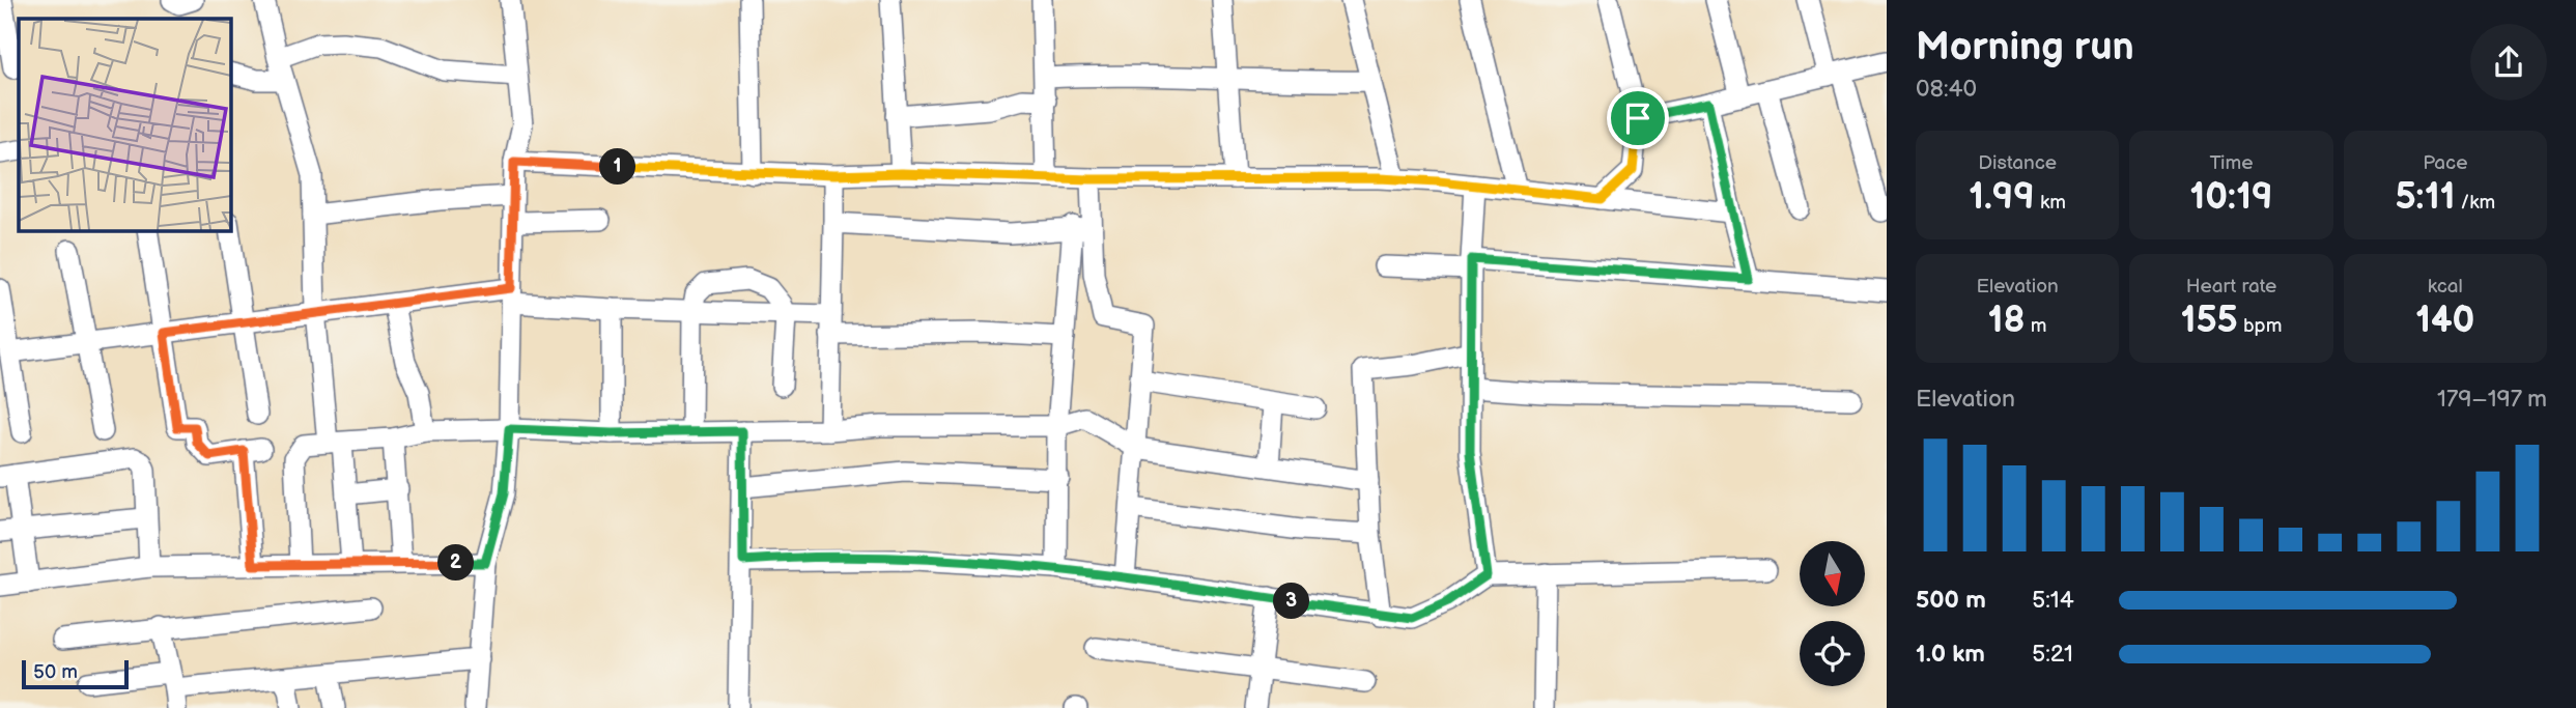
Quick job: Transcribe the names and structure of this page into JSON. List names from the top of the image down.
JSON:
{
  "scale_bar": "50 m",
  "north": "bottom",
  "page": {
    "heading": ["Morning run", "08:40"],
    "stats": [
      ["Distance", "1.99 km"],
      ["Time", "10:19"],
      ["Pace", "5:11 /km"],
      ["Elevation", "18 m"],
      ["Heart rate", "155 bpm"],
      ["kcal", "140"]
    ],
    "pins": ["1", "2", "3"],
    "chart": ["Elevation", "179–197 m"],
    "list": [
      {
        "name": "500 m",
        "note": "5:14"
      },
      {
        "name": "1.0 km",
        "note": "5:21"
      }
    ],
    "scale": "50 m"
  }
}
